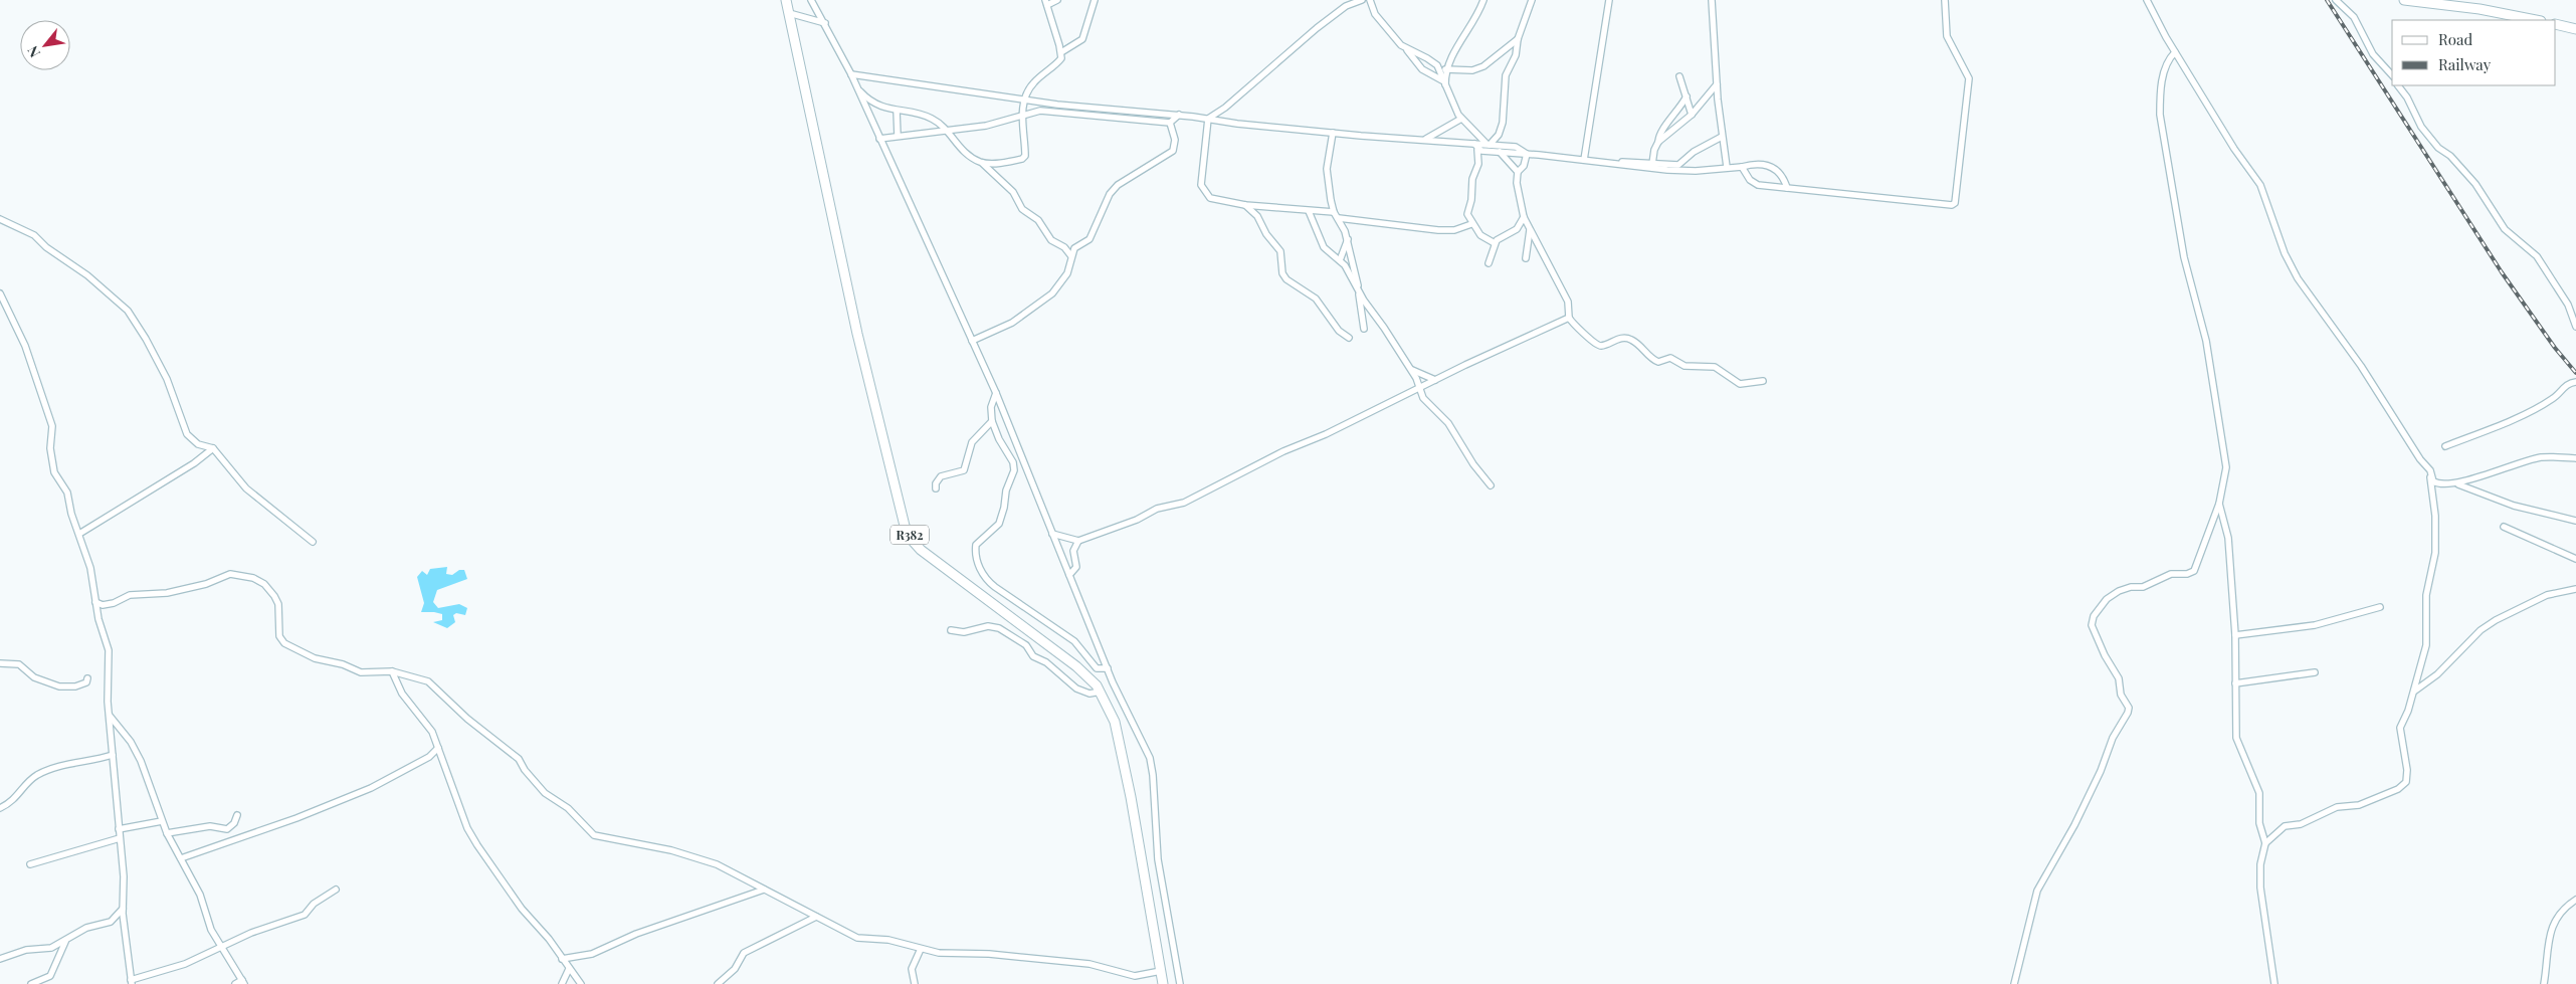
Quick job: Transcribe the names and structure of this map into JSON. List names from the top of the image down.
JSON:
{
  "streets": {
    "main road": ["R382"]
  },
  "legend": ["Road", "Railway"],
  "north": "bottom left"
}
